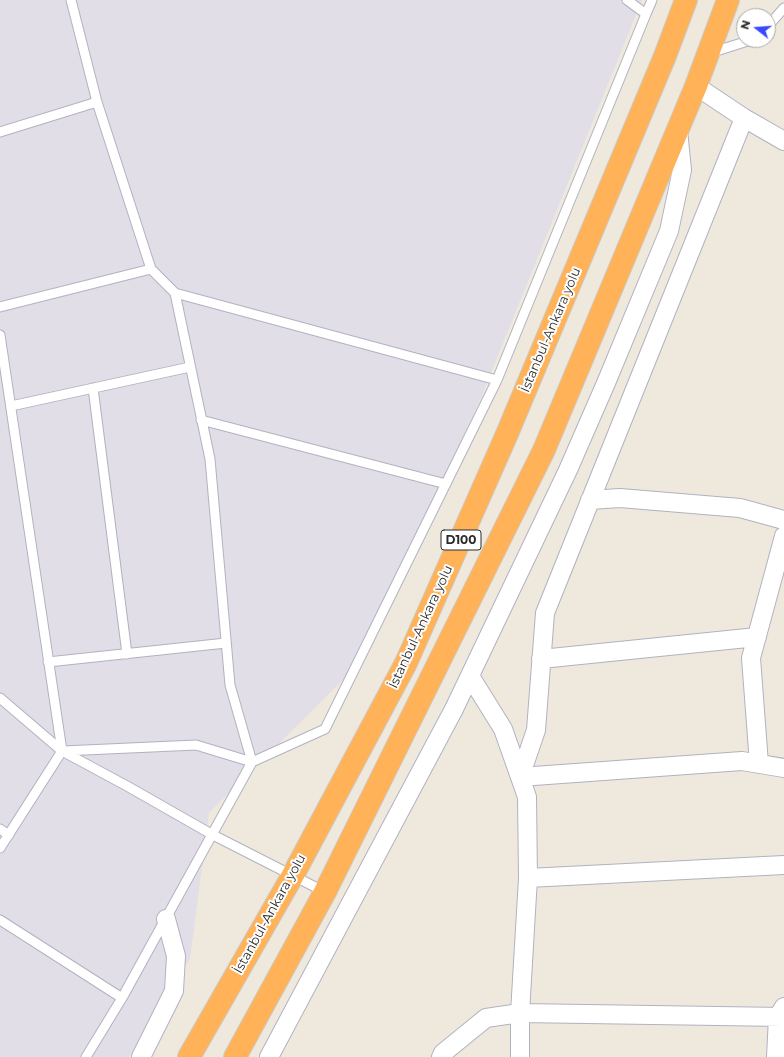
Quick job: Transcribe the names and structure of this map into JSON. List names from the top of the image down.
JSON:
{
  "streets": {
    "highway": ["İstanbul-Ankara yolu", "D100"]
  },
  "north": "left"
}
